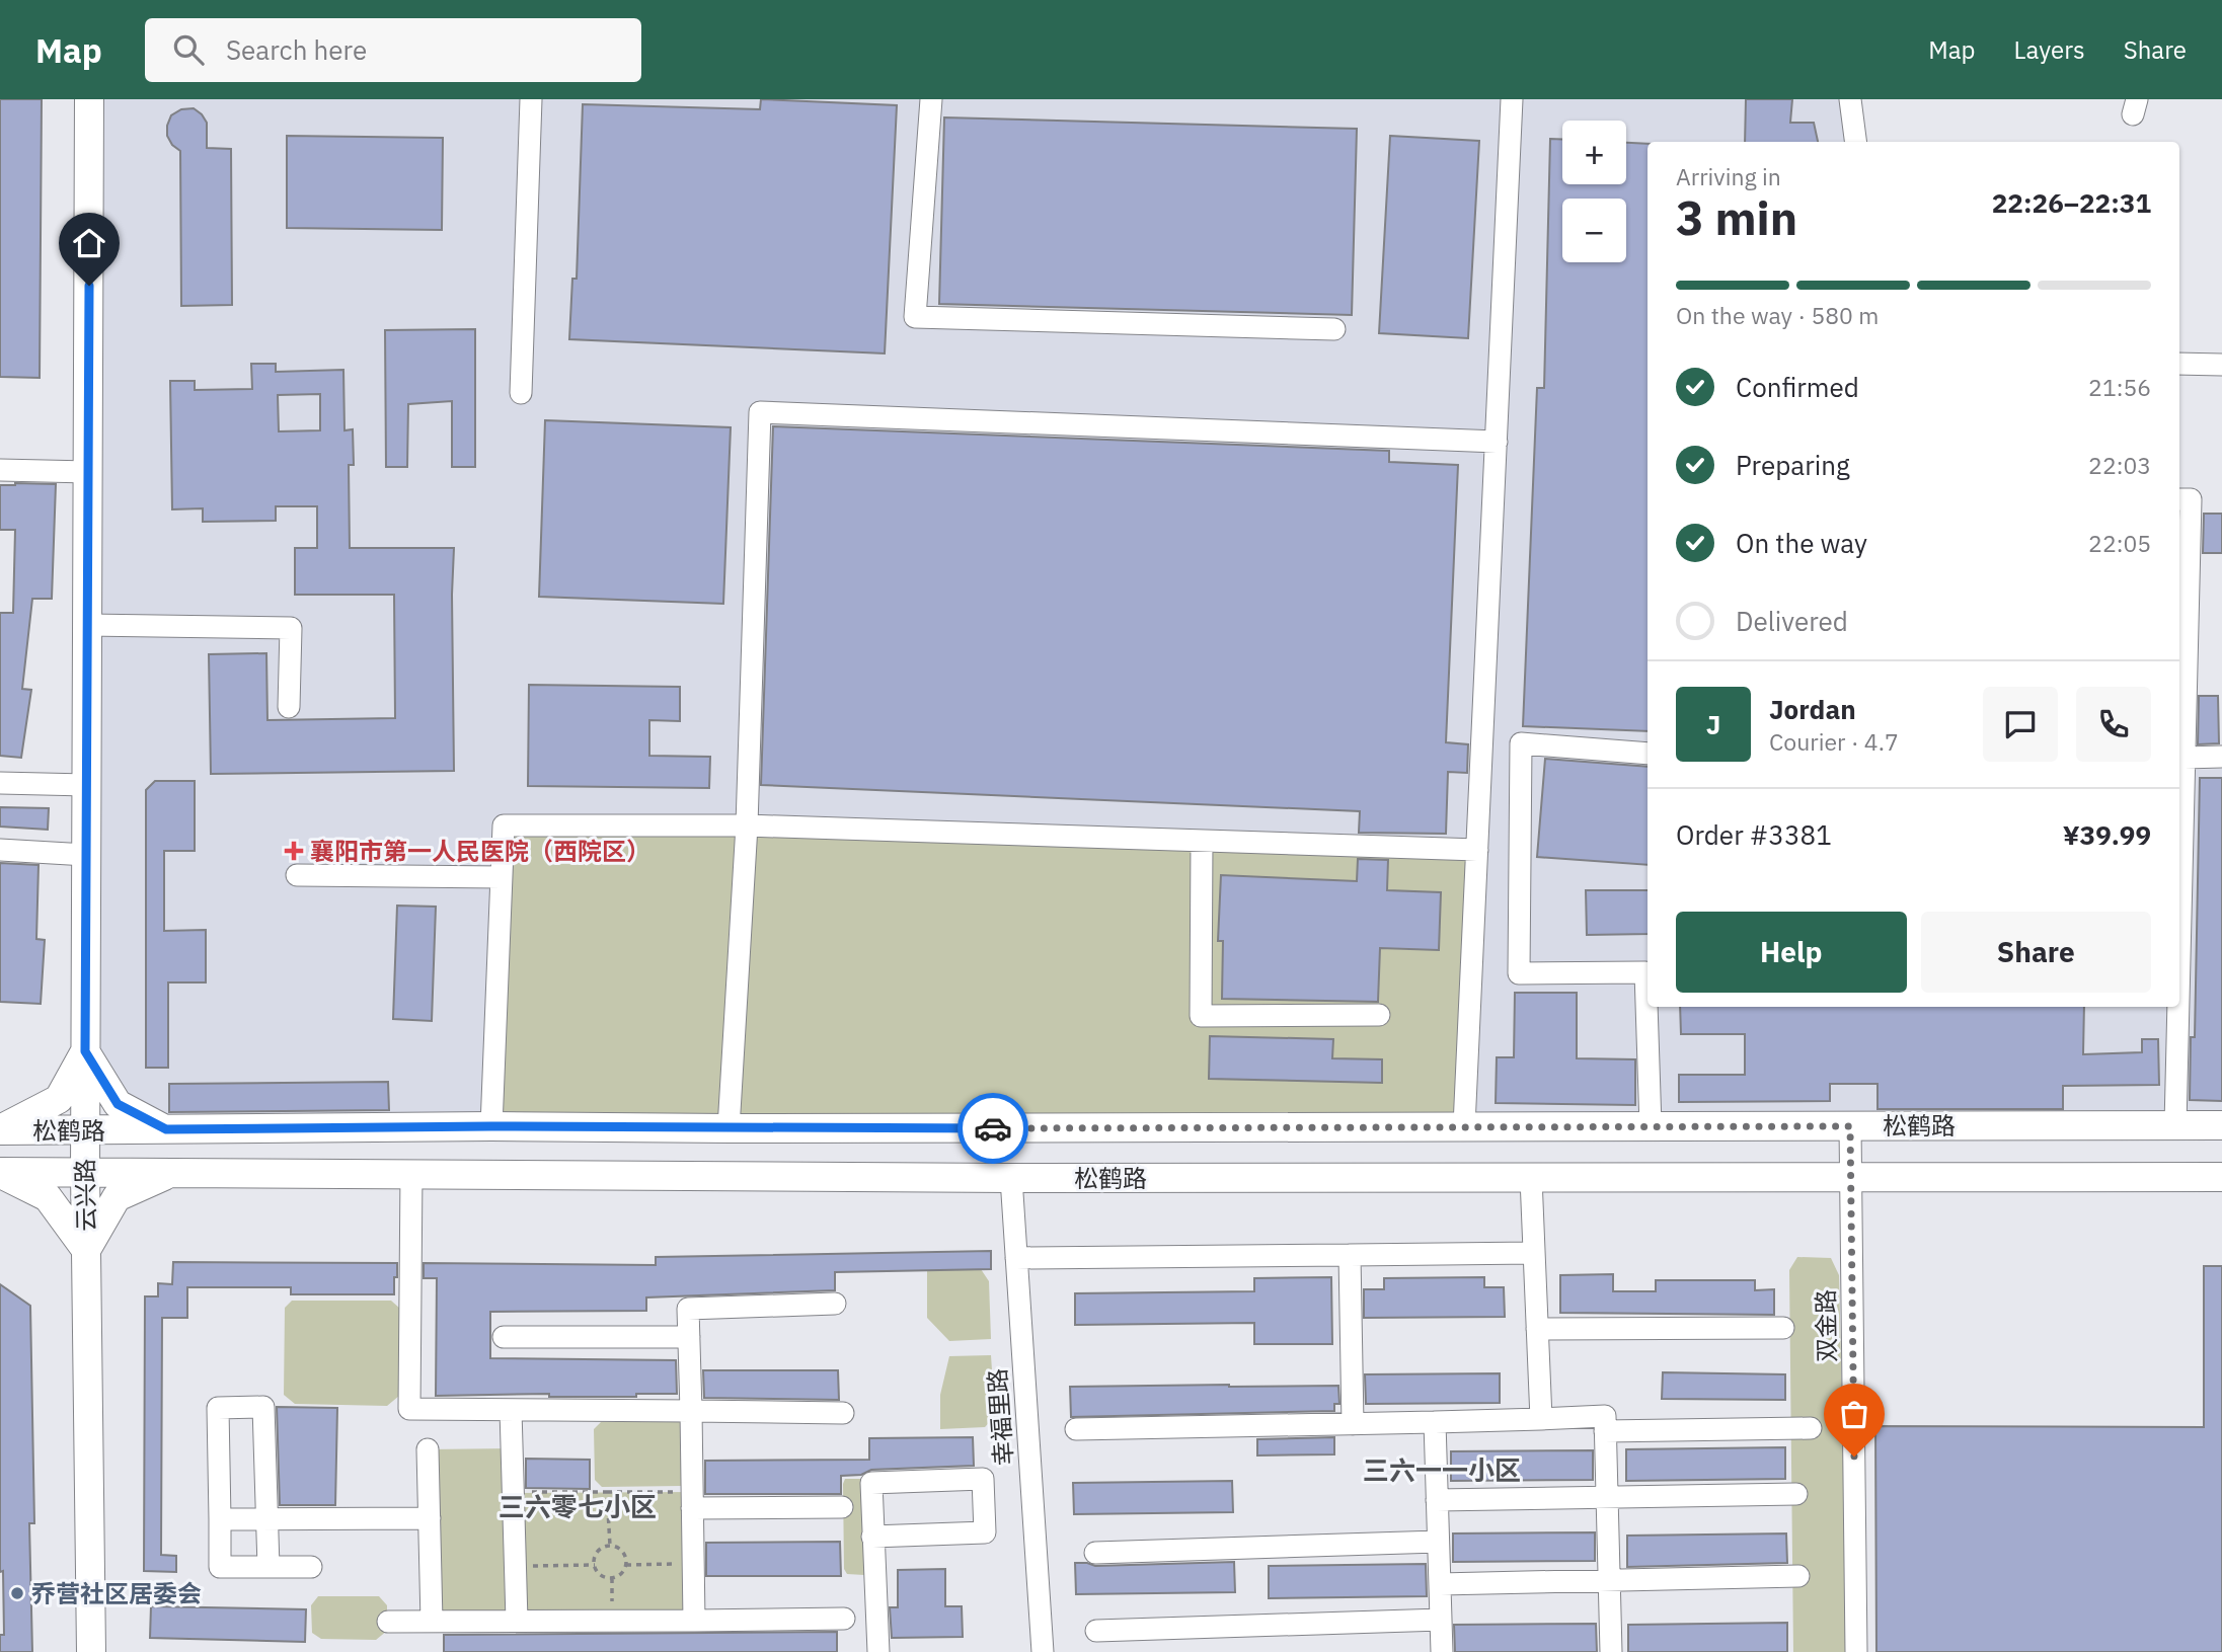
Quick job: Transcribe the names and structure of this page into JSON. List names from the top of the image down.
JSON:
{
  "streets": {
    "main road": ["松鹤路", "云兴路"],
    "street": ["双金路", "幸福里路"]
  },
  "crossings": [
    ["松鹤路", "云兴路"],
    ["松鹤路", "双金路"],
    ["松鹤路", "幸福里路"]
  ],
  "districts": ["三六一一小区", "三六零七小区"],
  "places": {
    "health": ["襄阳市第一人民医院（西院区）"],
    "other": ["乔营社区居委会"]
  },
  "page": {
    "header": "Map",
    "search": "Search here",
    "nav": ["Map", "Layers", "Share"],
    "map_buttons": ["+", "−"],
    "heading": ["3 min", "Arriving in", "22:26–22:31"],
    "panel": [
      "Jordan",
      "Courier · 4.7",
      "Order #3381",
      "¥39.99"
    ],
    "bar": "On the way · 580 m",
    "list": [
      ["Confirmed", "21:56"],
      ["Preparing", "22:03"],
      ["On the way", "22:05"],
      "Delivered"
    ],
    "round": "J",
    "buttons": ["Help", "Share"]
  }
}
